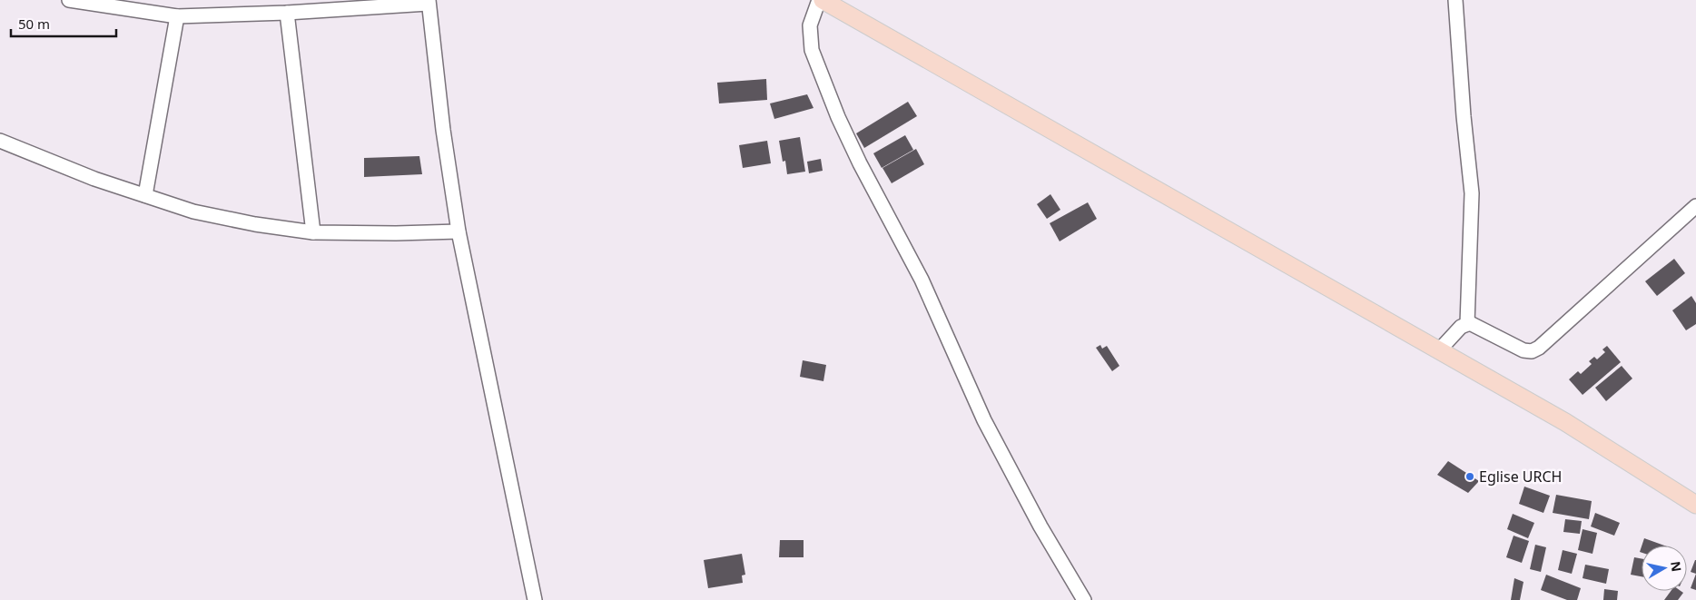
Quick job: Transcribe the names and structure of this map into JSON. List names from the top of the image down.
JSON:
{
  "places": ["Eglise URCH"],
  "scale_bar": "50 m",
  "north": "right"
}
